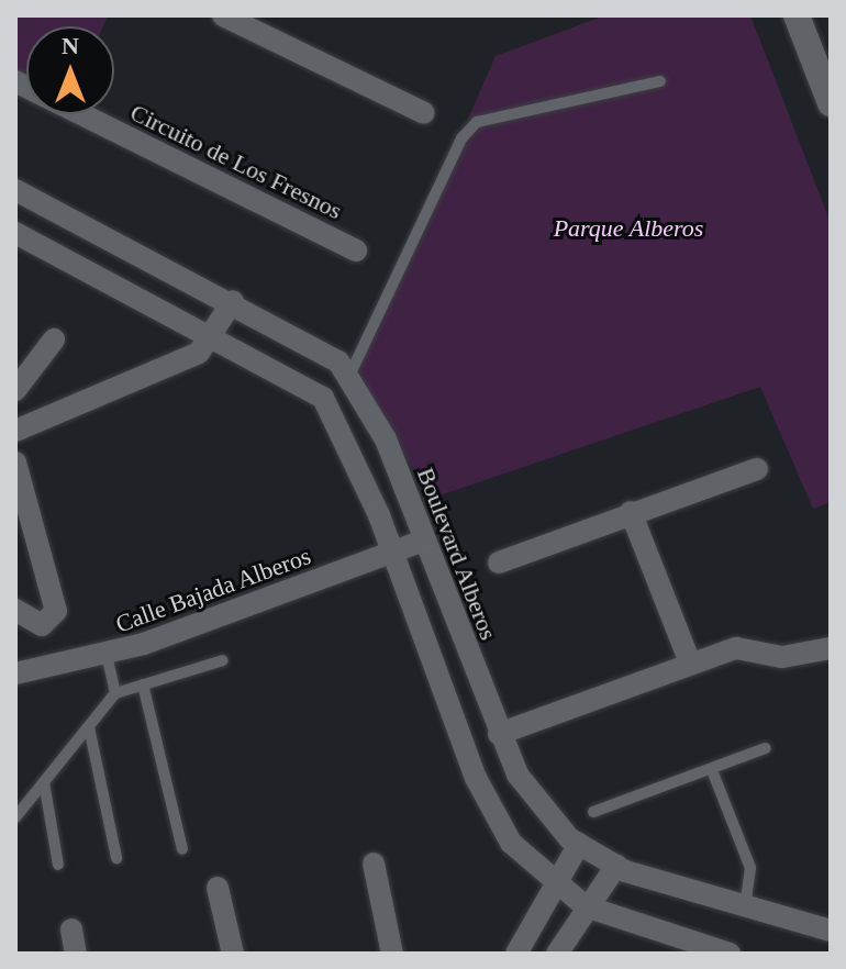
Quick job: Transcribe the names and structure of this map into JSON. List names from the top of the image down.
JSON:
{
  "streets": {
    "street": ["Circuito de Los Fresnos", "Boulevard Alberos", "Calle Bajada Alberos"]
  },
  "crossings": [
    ["Boulevard Alberos", "Calle Bajada Alberos"]
  ],
  "parks": ["Parque Alberos"],
  "north": "top"
}
